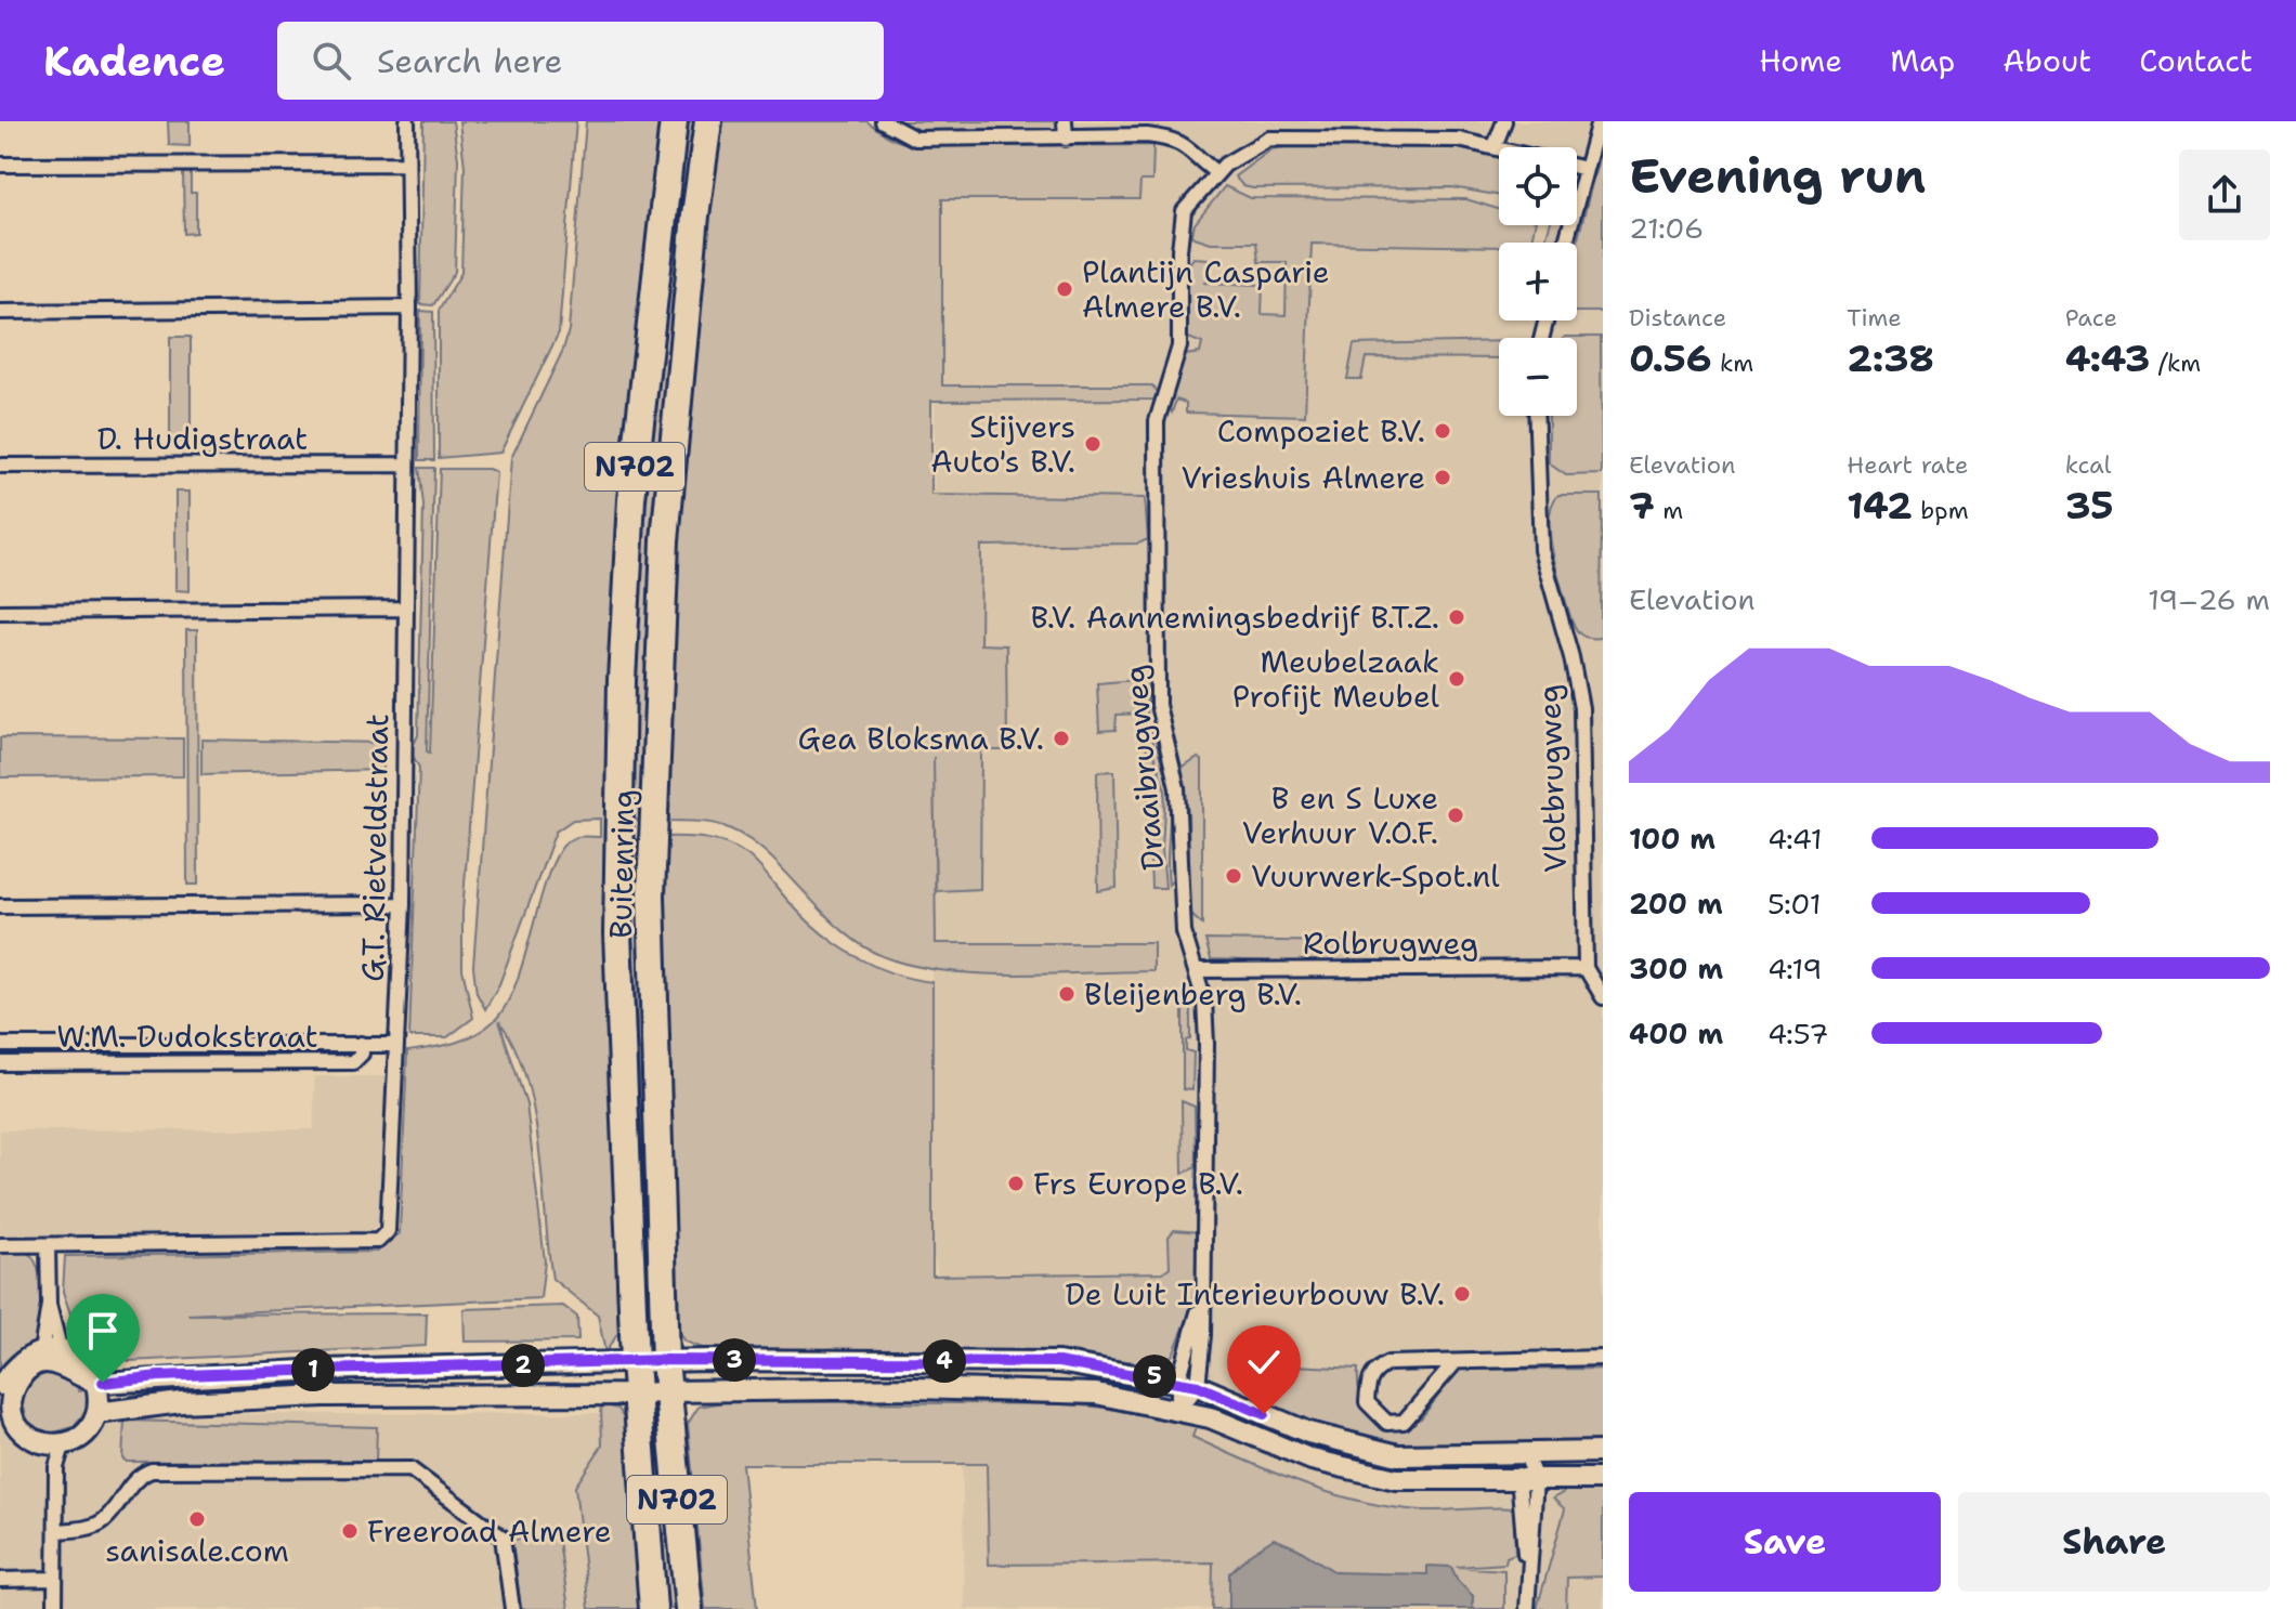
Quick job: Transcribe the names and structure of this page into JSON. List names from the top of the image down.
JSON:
{
  "streets": {
    "highway": ["N702", "Buitenring"],
    "street": [
      "D. Hudigstraat",
      "Draaibrugweg",
      "Vlotbrugweg",
      "G.T. Rietveldstraat",
      "Rolbrugweg",
      "W.M. Dudokstraat"
    ]
  },
  "crossings": [
    ["D. Hudigstraat", "G.T. Rietveldstraat"],
    ["Draaibrugweg", "Rolbrugweg"],
    ["Vlotbrugweg", "Rolbrugweg"],
    ["G.T. Rietveldstraat", "W.M. Dudokstraat"]
  ],
  "places": [
    "Plantijn Casparie Almere B.V.",
    "Compoziet B.V.",
    "Stijvers Auto's B.V.",
    "Vrieshuis Almere",
    "B.V. Aannemingsbedrijf B.T.Z.",
    "Meubelzaak Profijt Meubel",
    "Gea Bloksma B.V.",
    "B en S Luxe Verhuur V.O.F.",
    "Vuurwerk-Spot.nl",
    "Bleijenberg B.V.",
    "Frs Europe B.V.",
    "De Luit Interieurbouw B.V.",
    "sanisale.com",
    "Freeroad Almere"
  ],
  "page": {
    "header": "Kadence",
    "search": "Search here",
    "nav": [
      "Home",
      "Map",
      "About",
      "Contact"
    ],
    "heading": ["Evening run", "21:06"],
    "map_buttons": ["+", "−"],
    "stats": [
      ["Distance", "0.56 km"],
      ["Time", "2:38"],
      ["Pace", "4:43 /km"],
      ["Elevation", "7 m"],
      ["Heart rate", "142 bpm"],
      ["kcal", "35"]
    ],
    "chart": ["Elevation", "19–26 m"],
    "list": [
      {
        "name": "100 m",
        "note": "4:41"
      },
      {
        "name": "200 m",
        "note": "5:01"
      },
      {
        "name": "300 m",
        "note": "4:19"
      },
      {
        "name": "400 m",
        "note": "4:57"
      }
    ],
    "pins": [
      "3",
      "4",
      "2",
      "1",
      "5"
    ],
    "buttons": ["Save", "Share"]
  }
}
